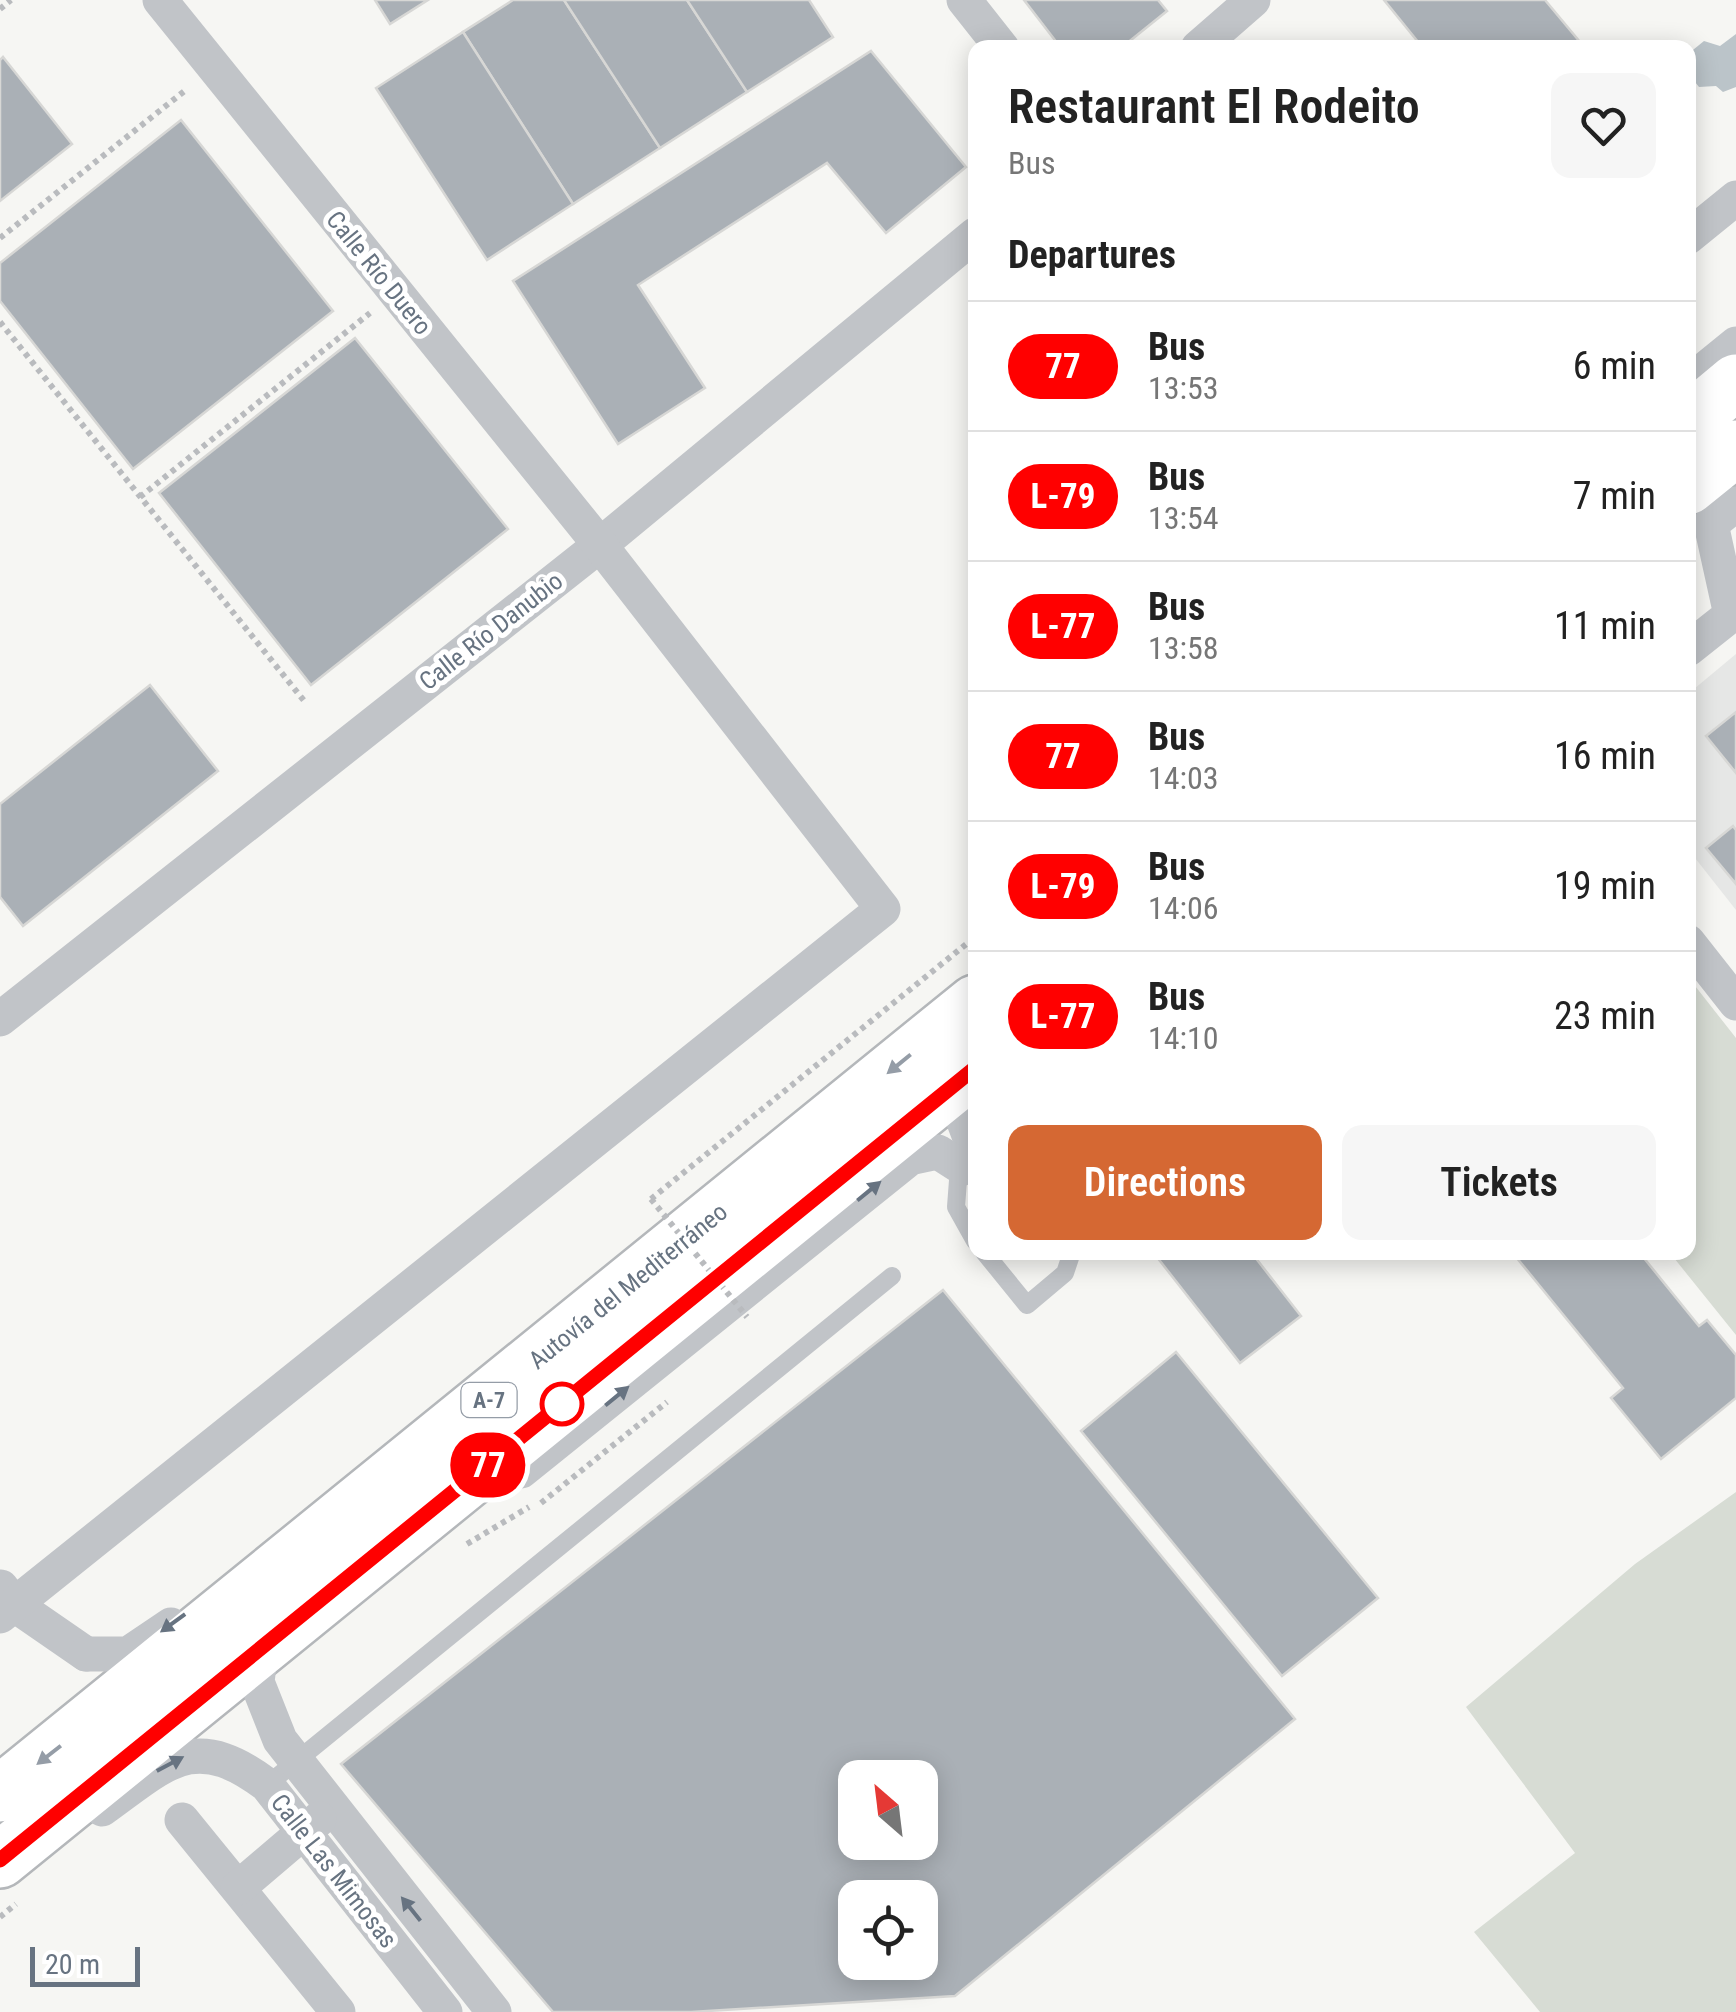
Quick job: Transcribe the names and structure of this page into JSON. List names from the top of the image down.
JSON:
{
  "streets": {
    "highway": ["Autovía del Mediterráneo", "A-7"],
    "street": ["Calle Río Duero", "Calle Río Danubio", "Calle Las Mimosas"]
  },
  "crossings": [
    ["Calle Río Duero", "Calle Río Danubio"],
    ["Autovía del Mediterráneo", "Calle Las Mimosas"]
  ],
  "lines": ["bus line 77"],
  "scale_bar": "20 m",
  "north": "top left",
  "page": {
    "on_map": "77",
    "heading": [
      ["Restaurant El Rodeito", "Bus"],
      "Departures"
    ],
    "list": [
      {
        "mark": "77",
        "name": "Bus",
        "note": "13:53",
        "value": "6 min"
      },
      {
        "mark": "L-79",
        "name": "Bus",
        "note": "13:54",
        "value": "7 min"
      },
      {
        "mark": "L-77",
        "name": "Bus",
        "note": "13:58",
        "value": "11 min"
      },
      {
        "mark": "77",
        "name": "Bus",
        "note": "14:03",
        "value": "16 min"
      },
      {
        "mark": "L-79",
        "name": "Bus",
        "note": "14:06",
        "value": "19 min"
      },
      {
        "mark": "L-77",
        "name": "Bus",
        "note": "14:10",
        "value": "23 min"
      }
    ],
    "buttons": ["Directions", "Tickets"],
    "scale": "20 m"
  }
}
